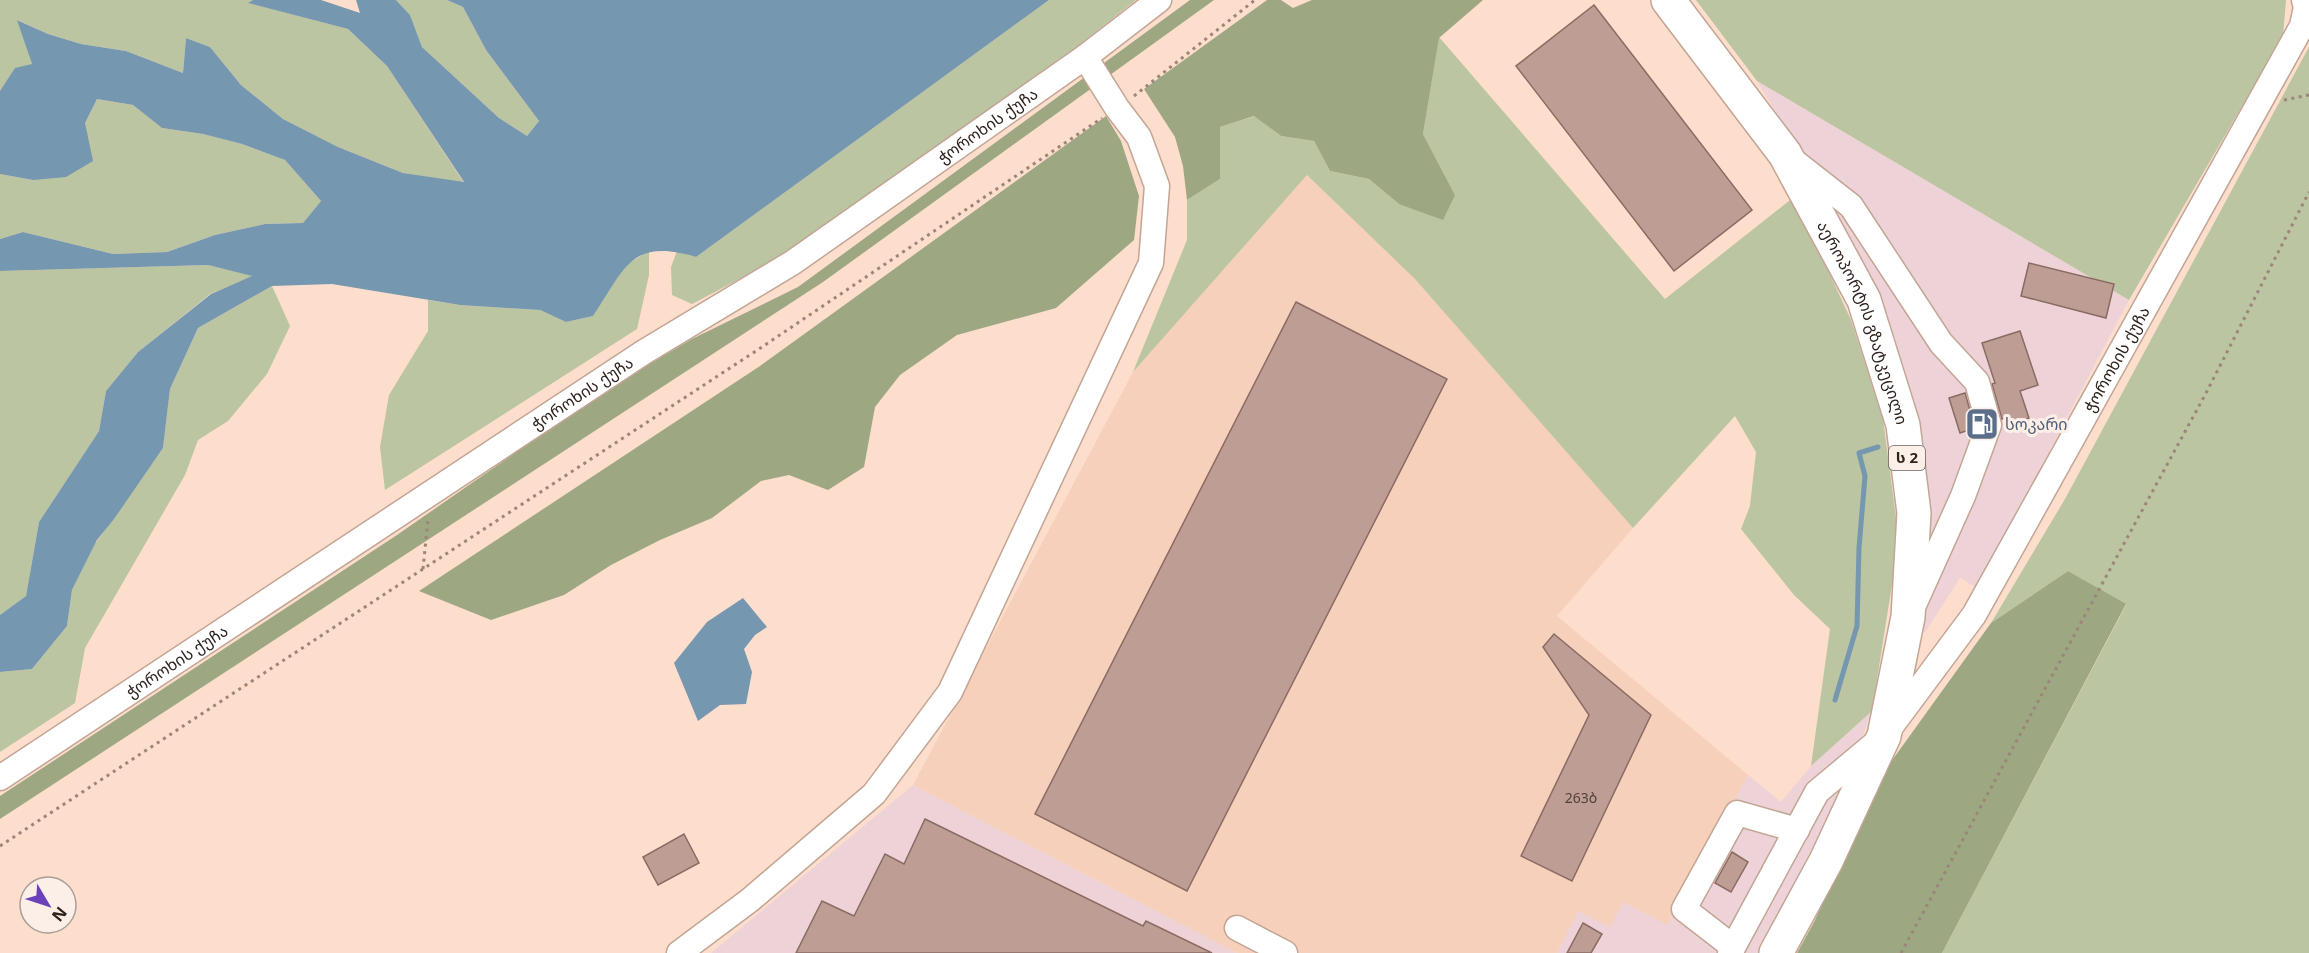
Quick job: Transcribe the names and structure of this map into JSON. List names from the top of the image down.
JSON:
{
  "streets": {
    "highway": ["აეროპორტის გზატკეცილი", "ს 2"],
    "street": ["ჭოროხის ქუჩა"]
  },
  "crossings": [
    ["ჭოროხის ქუჩა", "აეროპორტის გზატკეცილი"]
  ],
  "places": {
    "fuel station": ["სოკარი"]
  },
  "house_numbers": ["263ბ"],
  "north": "bottom right"
}
